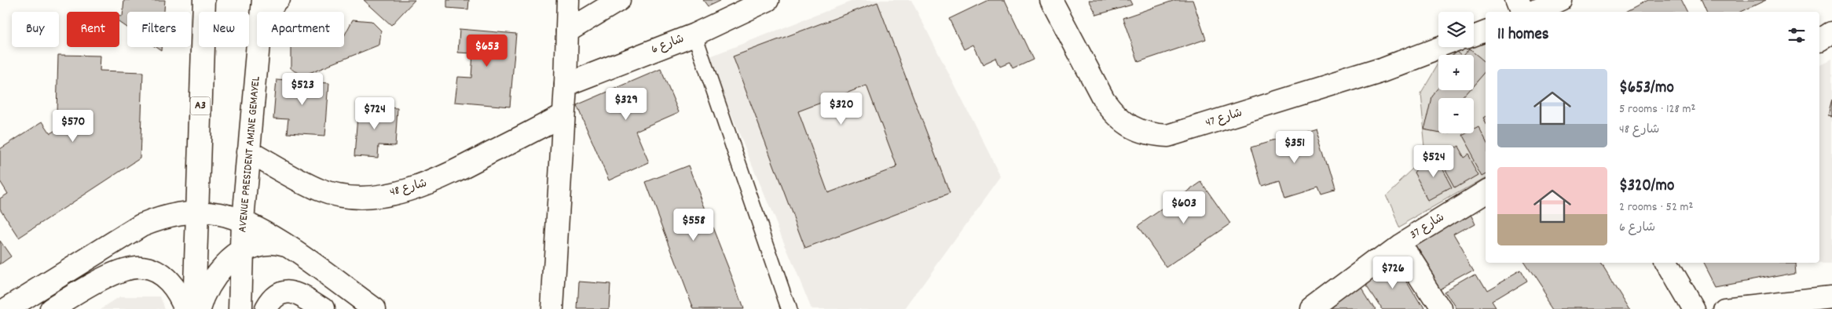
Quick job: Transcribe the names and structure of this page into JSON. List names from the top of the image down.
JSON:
{
  "streets": {
    "main road": [
      "شارع 6",
      "A3",
      "شارع 47",
      "AVENUE PRESIDENT AMINE GEMAYEL",
      "شارع 48",
      "شارع 37"
    ]
  },
  "crossings": [
    ["AVENUE PRESIDENT AMINE GEMAYEL", "شارع 48"]
  ],
  "page": {
    "map_buttons": ["+", "−"],
    "chip": [
      "Buy",
      "Rent",
      "Filters",
      "New",
      "Apartment"
    ],
    "heading": "11 homes",
    "price": [
      "$653",
      "$523",
      "$329",
      "$320",
      "$724",
      "$570",
      "$351",
      "$524",
      "$603",
      "$558",
      "$726"
    ],
    "list": [
      {
        "name": "$653/mo",
        "note": "5 rooms · 128 m² · شارع 48"
      },
      {
        "name": "$320/mo",
        "note": "2 rooms · 52 m² · شارع 6"
      }
    ]
  }
}
